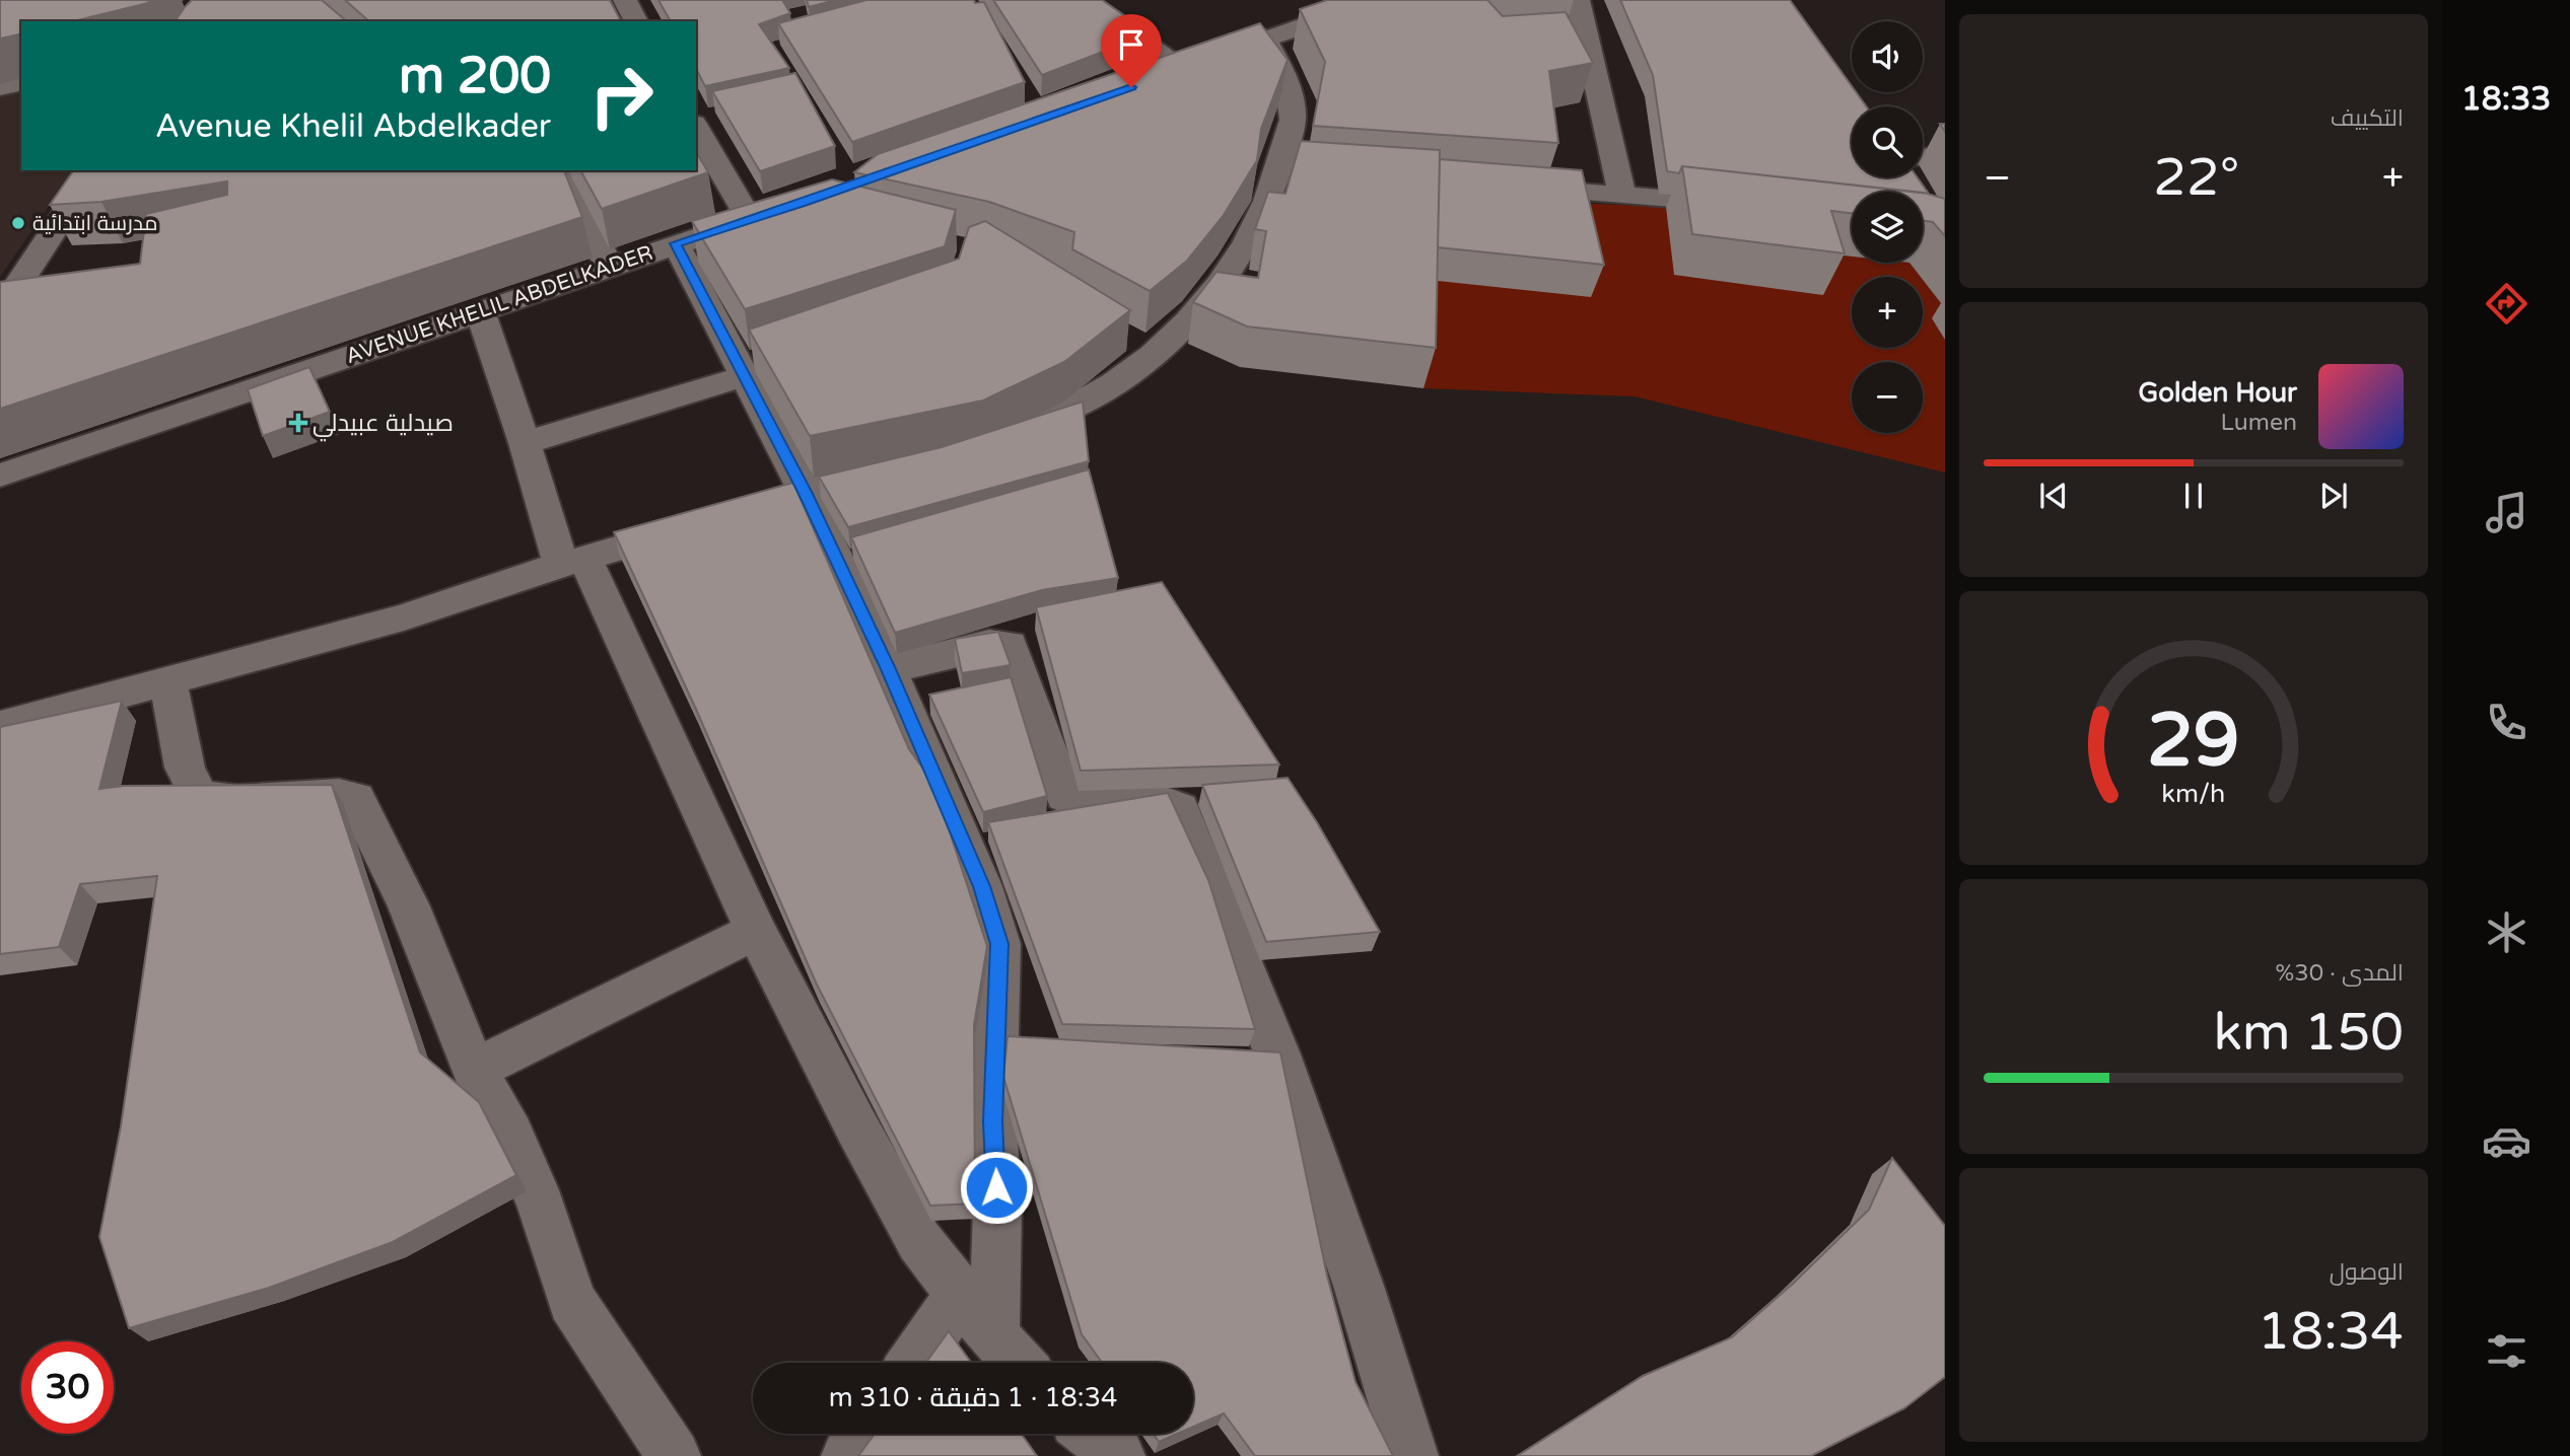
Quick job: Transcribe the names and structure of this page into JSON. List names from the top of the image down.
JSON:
{
  "streets": {
    "street": ["AVENUE KHELIL ABDELKADER"]
  },
  "places": {
    "other": ["مدرسة ابتدائية"],
    "health": ["صيدلية عبيدلي"]
  },
  "page": {
    "tabs": "18:33",
    "tile": [
      "التكييف",
      ["المدى · 30%", "150 km"],
      ["الوصول", "18:34"]
    ],
    "map_buttons": ["+", "−"],
    "turn": ["200 m", "Avenue Khelil Abdelkader"],
    "heat": ["−", "22°", "+"],
    "song": ["Golden Hour", "Lumen"],
    "limit": "30",
    "trip": "18:34 · 1 دقيقة · 310 m",
    "gauge": ["29", "km/h"]
  }
}
